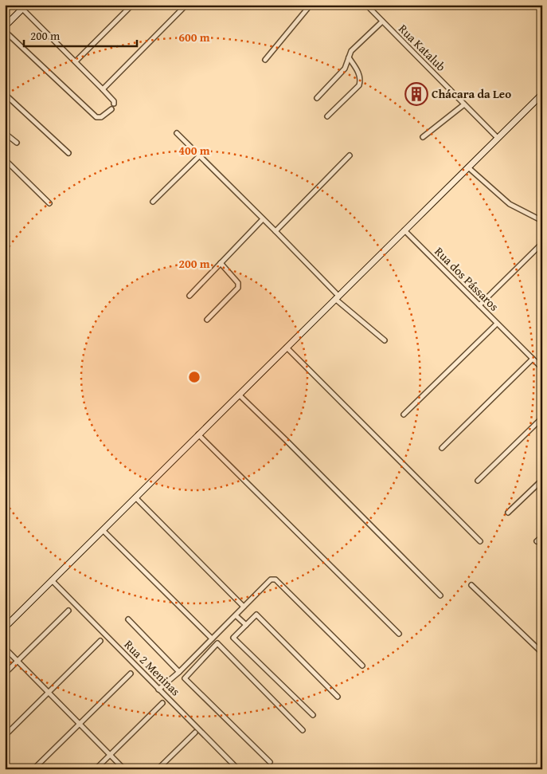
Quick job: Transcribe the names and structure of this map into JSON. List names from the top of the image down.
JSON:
{
  "streets": {
    "street": ["Rua Katalub", "Rua dos Pássaros", "Rua 2 Meninas"]
  },
  "places": {
    "building": ["Chácara da Leo"]
  },
  "scale_bar": "200 m",
  "rings": ["600 m", "400 m", "200 m"]
}
